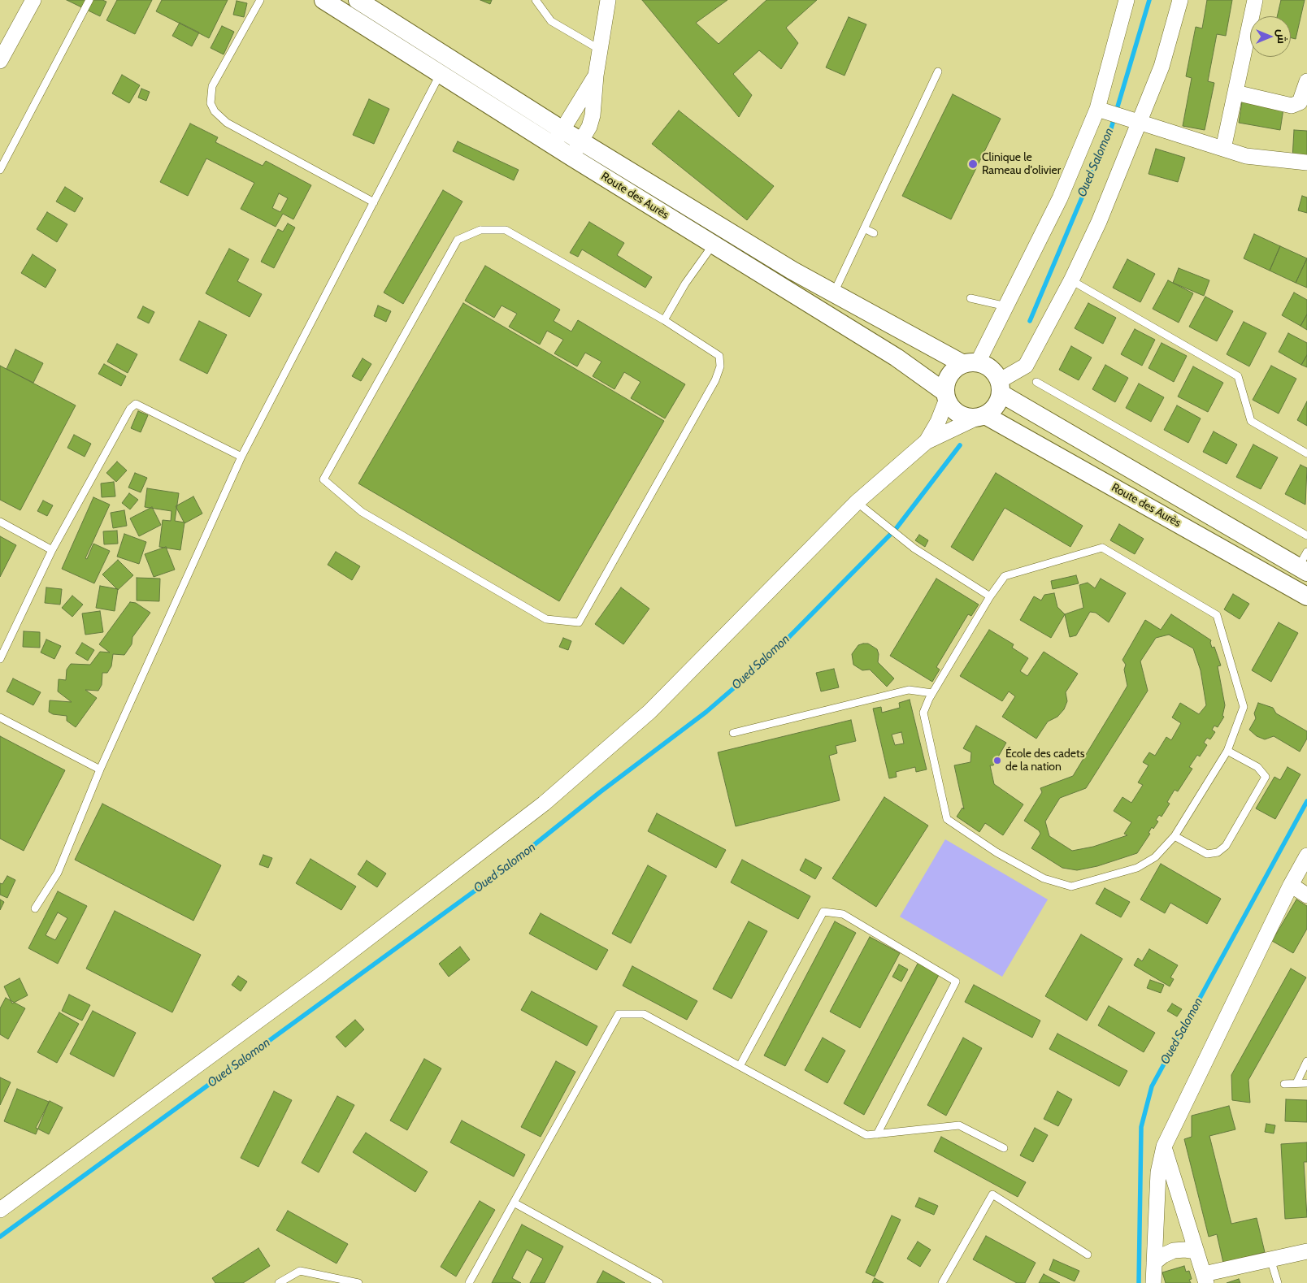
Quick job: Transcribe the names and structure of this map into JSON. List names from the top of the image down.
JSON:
{
  "streets": {
    "street": ["Route des Aurès"]
  },
  "water": ["Oued Salomon"],
  "places": ["Clinique le Rameau d'olivier", "École des cadets de la nation"],
  "north": "right"
}
